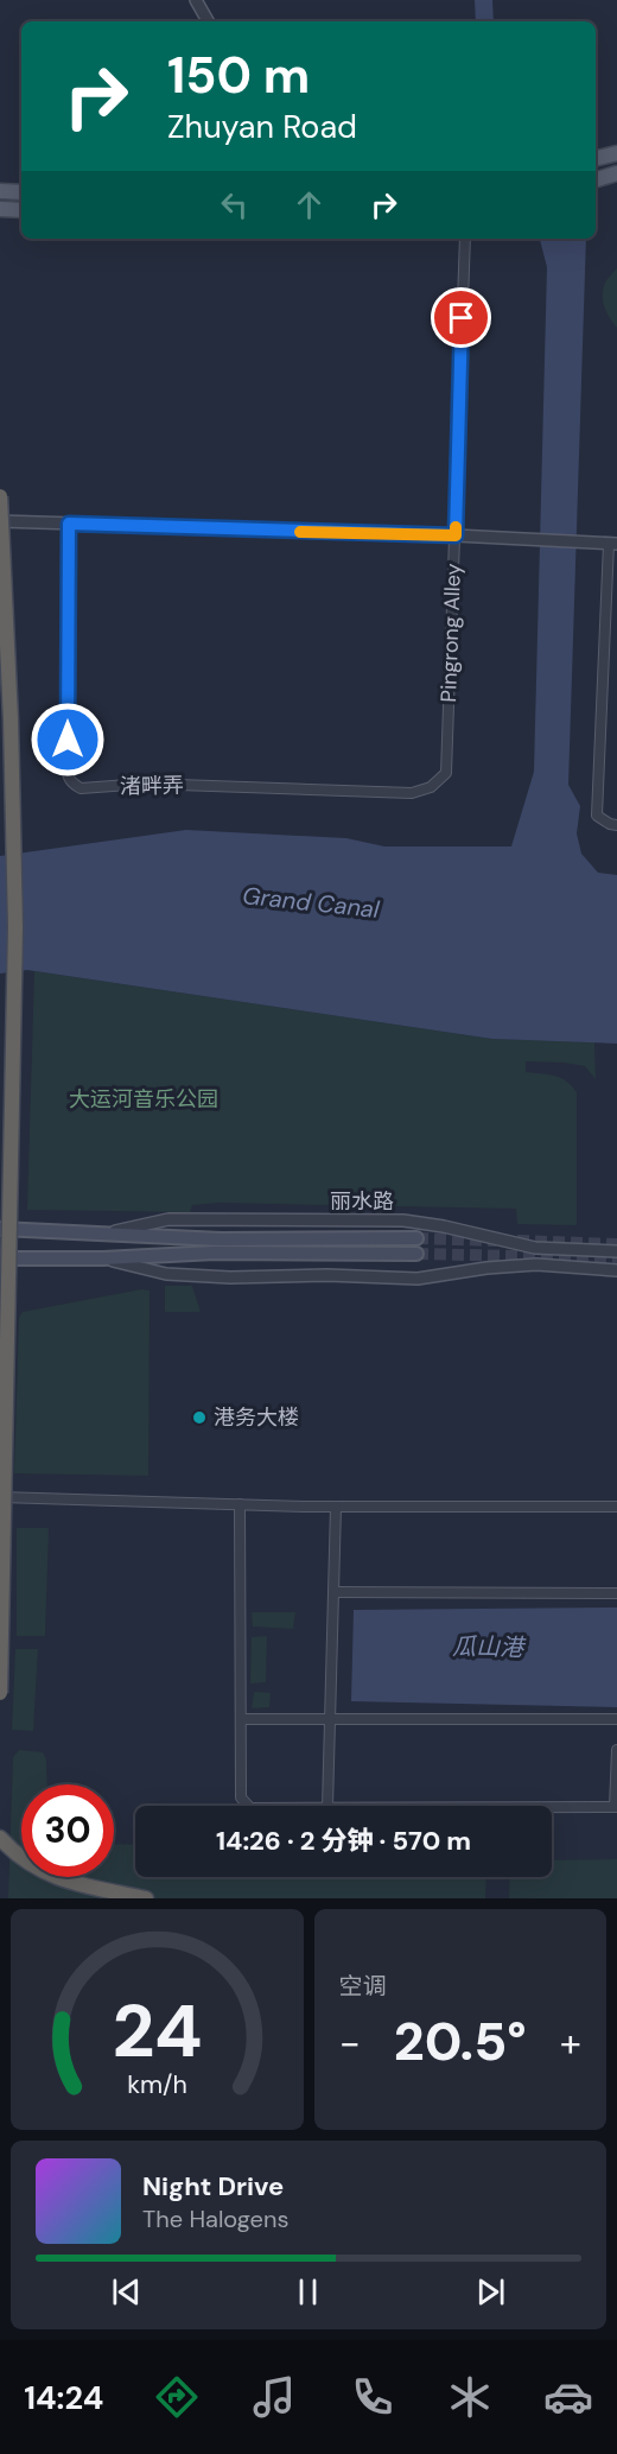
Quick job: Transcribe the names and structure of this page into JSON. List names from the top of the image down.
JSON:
{
  "streets": {
    "main road": ["丽水路"],
    "street": ["Pingrong Alley", "渚畔弄"]
  },
  "crossings": [
    ["Pingrong Alley", "渚畔弄"]
  ],
  "water": ["Grand Canal", "瓜山港"],
  "parks": ["大运河音乐公园"],
  "places": ["港务大楼"],
  "page": {
    "turn": ["150 m", "Zhuyan Road"],
    "limit": "30",
    "trip": "14:26 · 2 分钟 · 570 m",
    "tile": "空调",
    "heat": ["−", "20.5°", "+"],
    "song": ["Night Drive", "The Halogens"],
    "tabs": "14:24",
    "gauge": ["24", "km/h"]
  }
}
